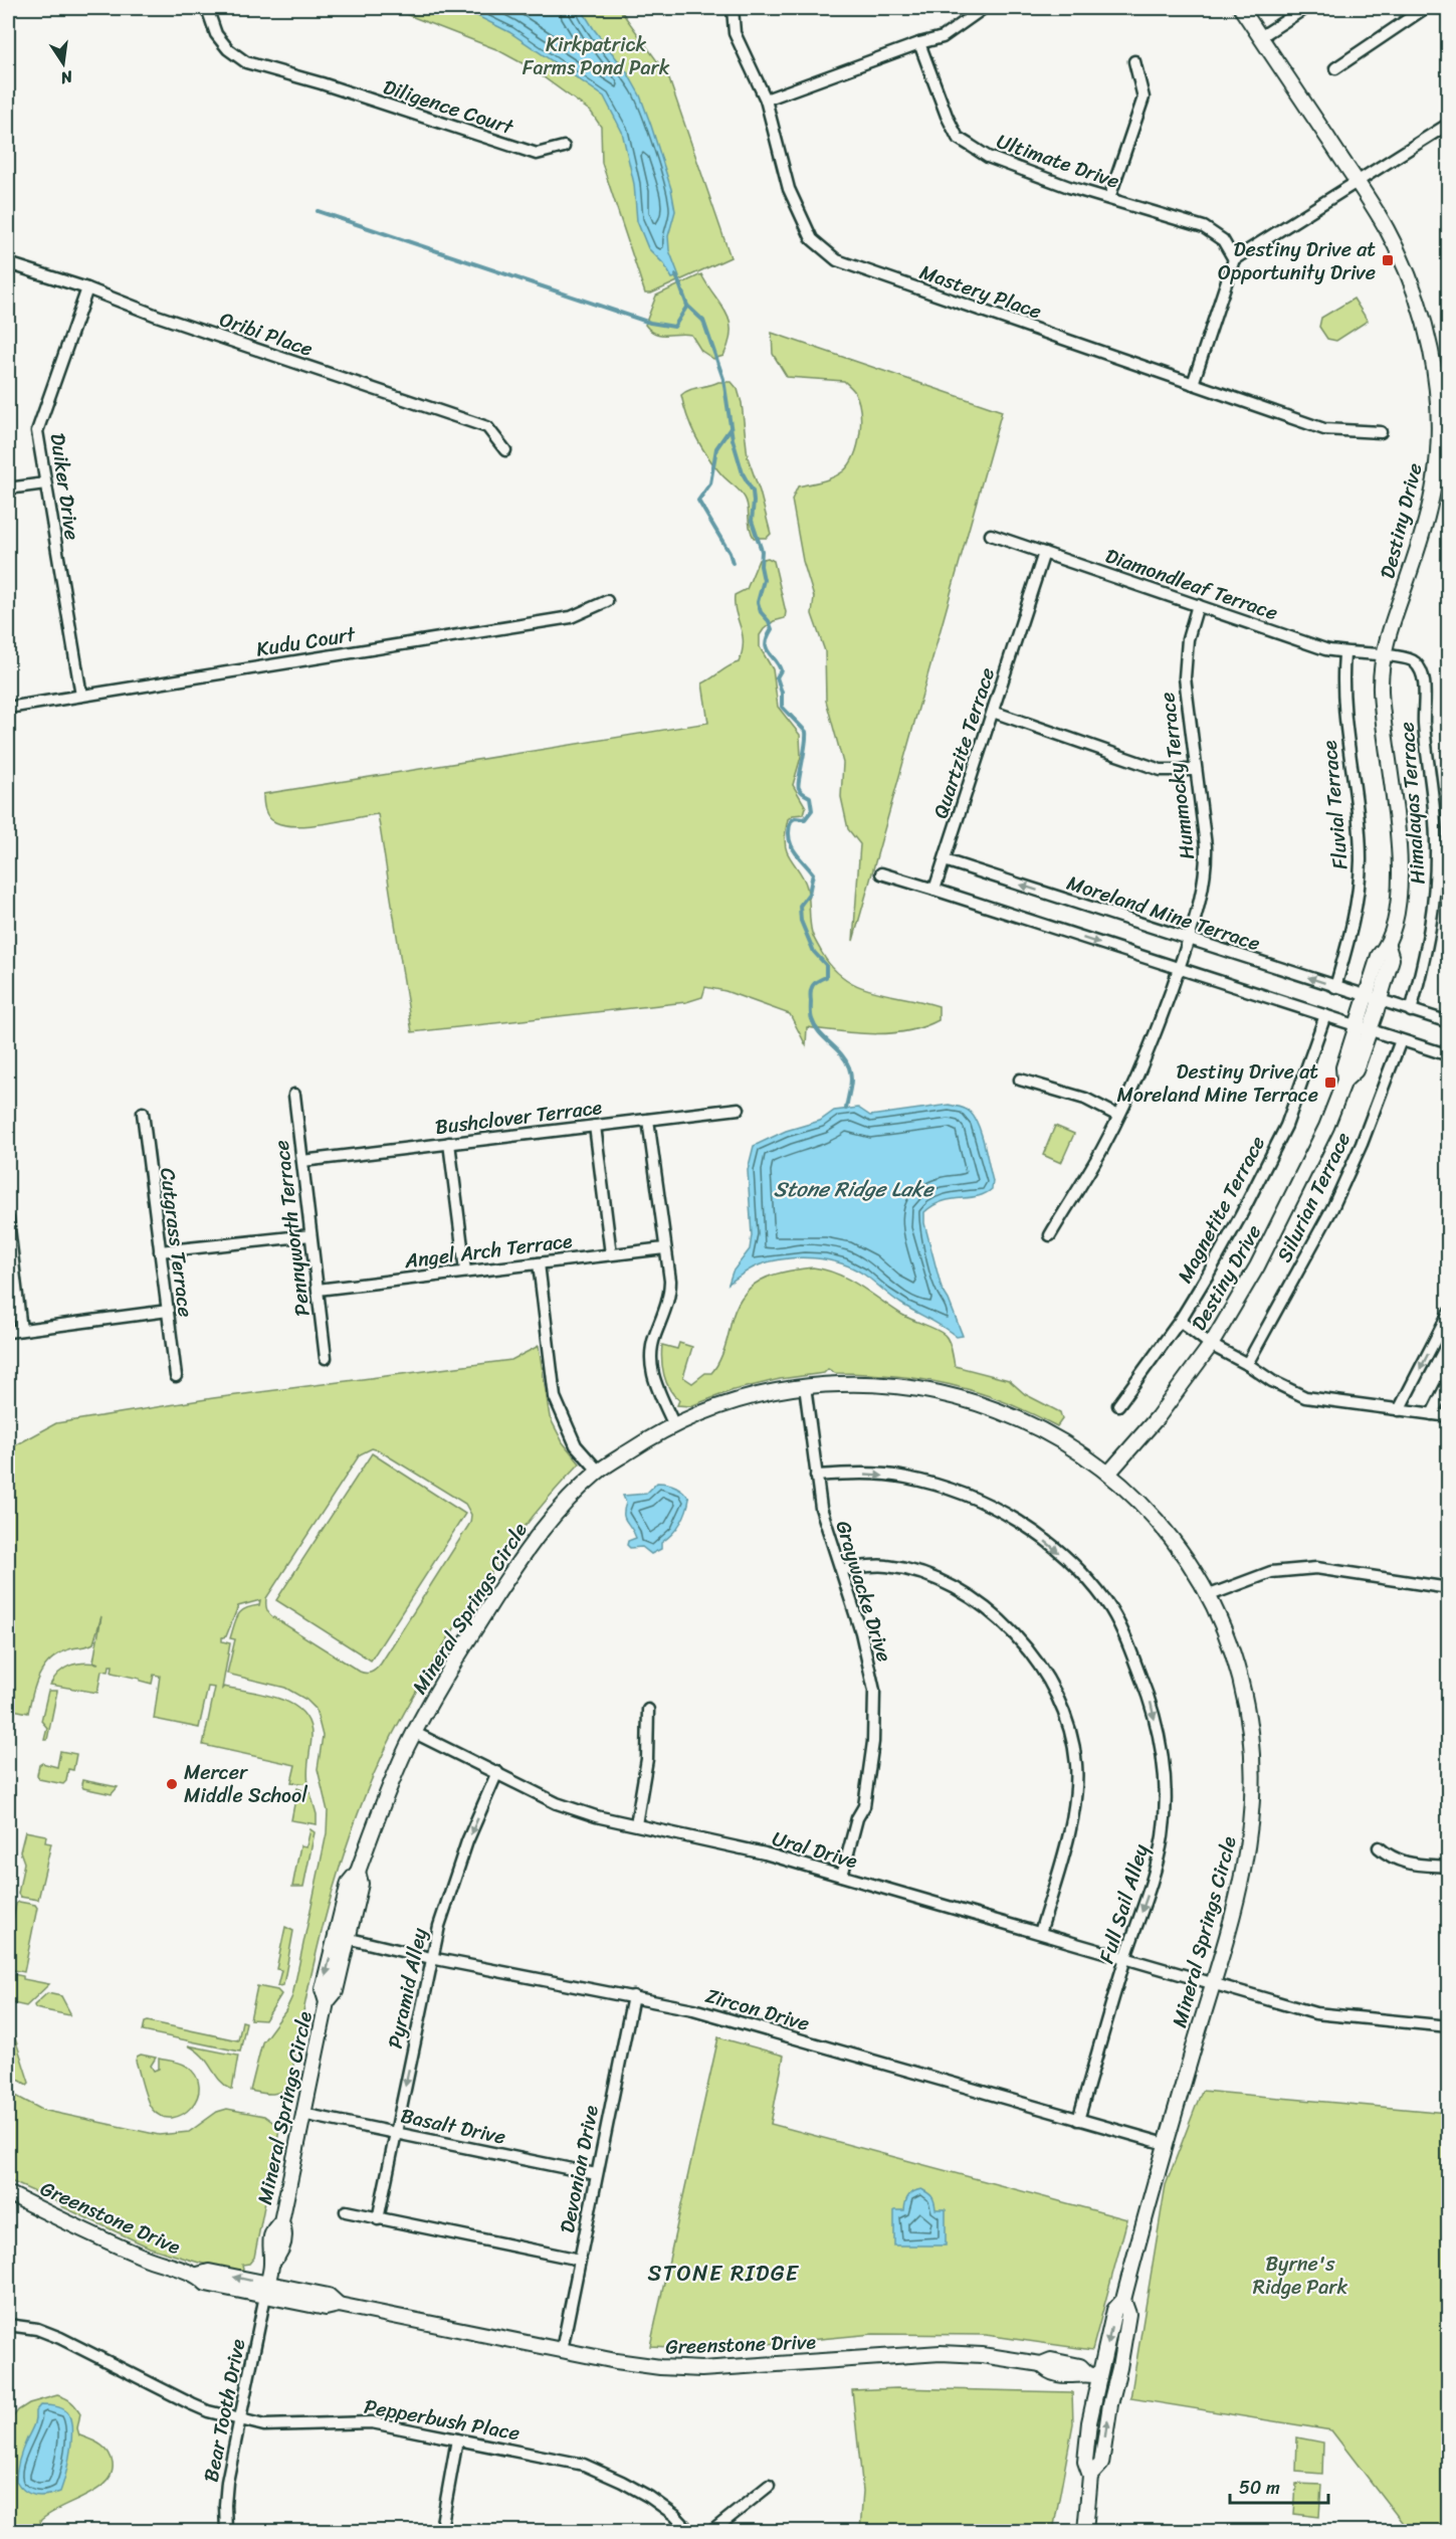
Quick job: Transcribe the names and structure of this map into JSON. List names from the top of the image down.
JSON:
{
  "streets": {
    "street": [
      "Diligence Court",
      "Ultimate Drive",
      "Mastery Place",
      "Oribi Place",
      "Duiker Drive",
      "Destiny Drive",
      "Diamondleaf Terrace",
      "Kudu Court",
      "Quartzite Terrace",
      "Hummocky Terrace",
      "Himalayas Terrace",
      "Fluvial Terrace",
      "Moreland Mine Terrace",
      "Bushclover Terrace",
      "Silurian Terrace",
      "Magnetite Terrace",
      "Pennyworth Terrace",
      "Cutgrass Terrace",
      "Angel Arch Terrace",
      "Graywacke Drive",
      "Mineral Springs Circle",
      "Ural Drive",
      "Full Sail Alley",
      "Pyramid Alley",
      "Zircon Drive",
      "Basalt Drive",
      "Devonian Drive",
      "Greenstone Drive",
      "Bear Tooth Drive",
      "Pepperbush Place"
    ]
  },
  "crossings": [
    ["Oribi Place", "Duiker Drive"],
    ["Duiker Drive", "Kudu Court"],
    ["Destiny Drive", "Diamondleaf Terrace"],
    ["Destiny Drive", "Himalayas Terrace"],
    ["Destiny Drive", "Moreland Mine Terrace"],
    ["Destiny Drive", "Mineral Springs Circle"],
    ["Diamondleaf Terrace", "Quartzite Terrace"],
    ["Diamondleaf Terrace", "Hummocky Terrace"],
    ["Diamondleaf Terrace", "Himalayas Terrace"],
    ["Diamondleaf Terrace", "Fluvial Terrace"],
    ["Quartzite Terrace", "Moreland Mine Terrace"],
    ["Hummocky Terrace", "Moreland Mine Terrace"],
    ["Himalayas Terrace", "Moreland Mine Terrace"],
    ["Fluvial Terrace", "Moreland Mine Terrace"],
    ["Bushclover Terrace", "Pennyworth Terrace"],
    ["Pennyworth Terrace", "Angel Arch Terrace"],
    ["Graywacke Drive", "Mineral Springs Circle"],
    ["Graywacke Drive", "Ural Drive"],
    ["Graywacke Drive", "Full Sail Alley"],
    ["Mineral Springs Circle", "Ural Drive"],
    ["Mineral Springs Circle", "Zircon Drive"],
    ["Mineral Springs Circle", "Basalt Drive"],
    ["Mineral Springs Circle", "Greenstone Drive"],
    ["Mineral Springs Circle", "Bear Tooth Drive"],
    ["Ural Drive", "Full Sail Alley"],
    ["Ural Drive", "Pyramid Alley"],
    ["Full Sail Alley", "Zircon Drive"],
    ["Pyramid Alley", "Zircon Drive"],
    ["Pyramid Alley", "Basalt Drive"],
    ["Zircon Drive", "Devonian Drive"],
    ["Basalt Drive", "Devonian Drive"],
    ["Devonian Drive", "Greenstone Drive"],
    ["Greenstone Drive", "Bear Tooth Drive"],
    ["Bear Tooth Drive", "Pepperbush Place"]
  ],
  "one_way": ["Full Sail Alley", "Pyramid Alley"],
  "districts": ["STONE RIDGE"],
  "water": ["Stone Ridge Lake"],
  "parks": ["Kirkpatrick Farms Pond Park", "Byrne's Ridge Park"],
  "places": {
    "transit": ["Destiny Drive at Opportunity Drive", "Destiny Drive at Moreland Mine Terrace"],
    "other": ["Mercer Middle School"]
  },
  "scale_bar": "50 m",
  "north": "bottom"
}
